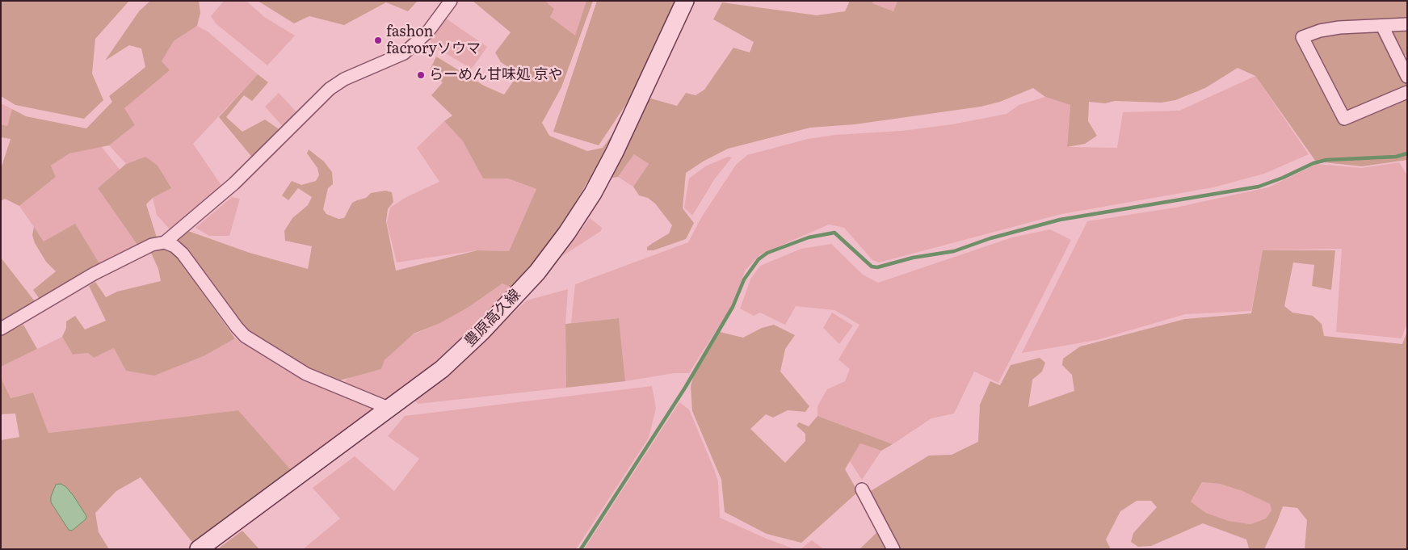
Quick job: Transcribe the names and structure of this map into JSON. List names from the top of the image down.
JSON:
{
  "streets": {
    "main road": ["豊原高久線"]
  },
  "places": ["fashon facroryソウマ", "らーめん甘味処 京や"]
}
